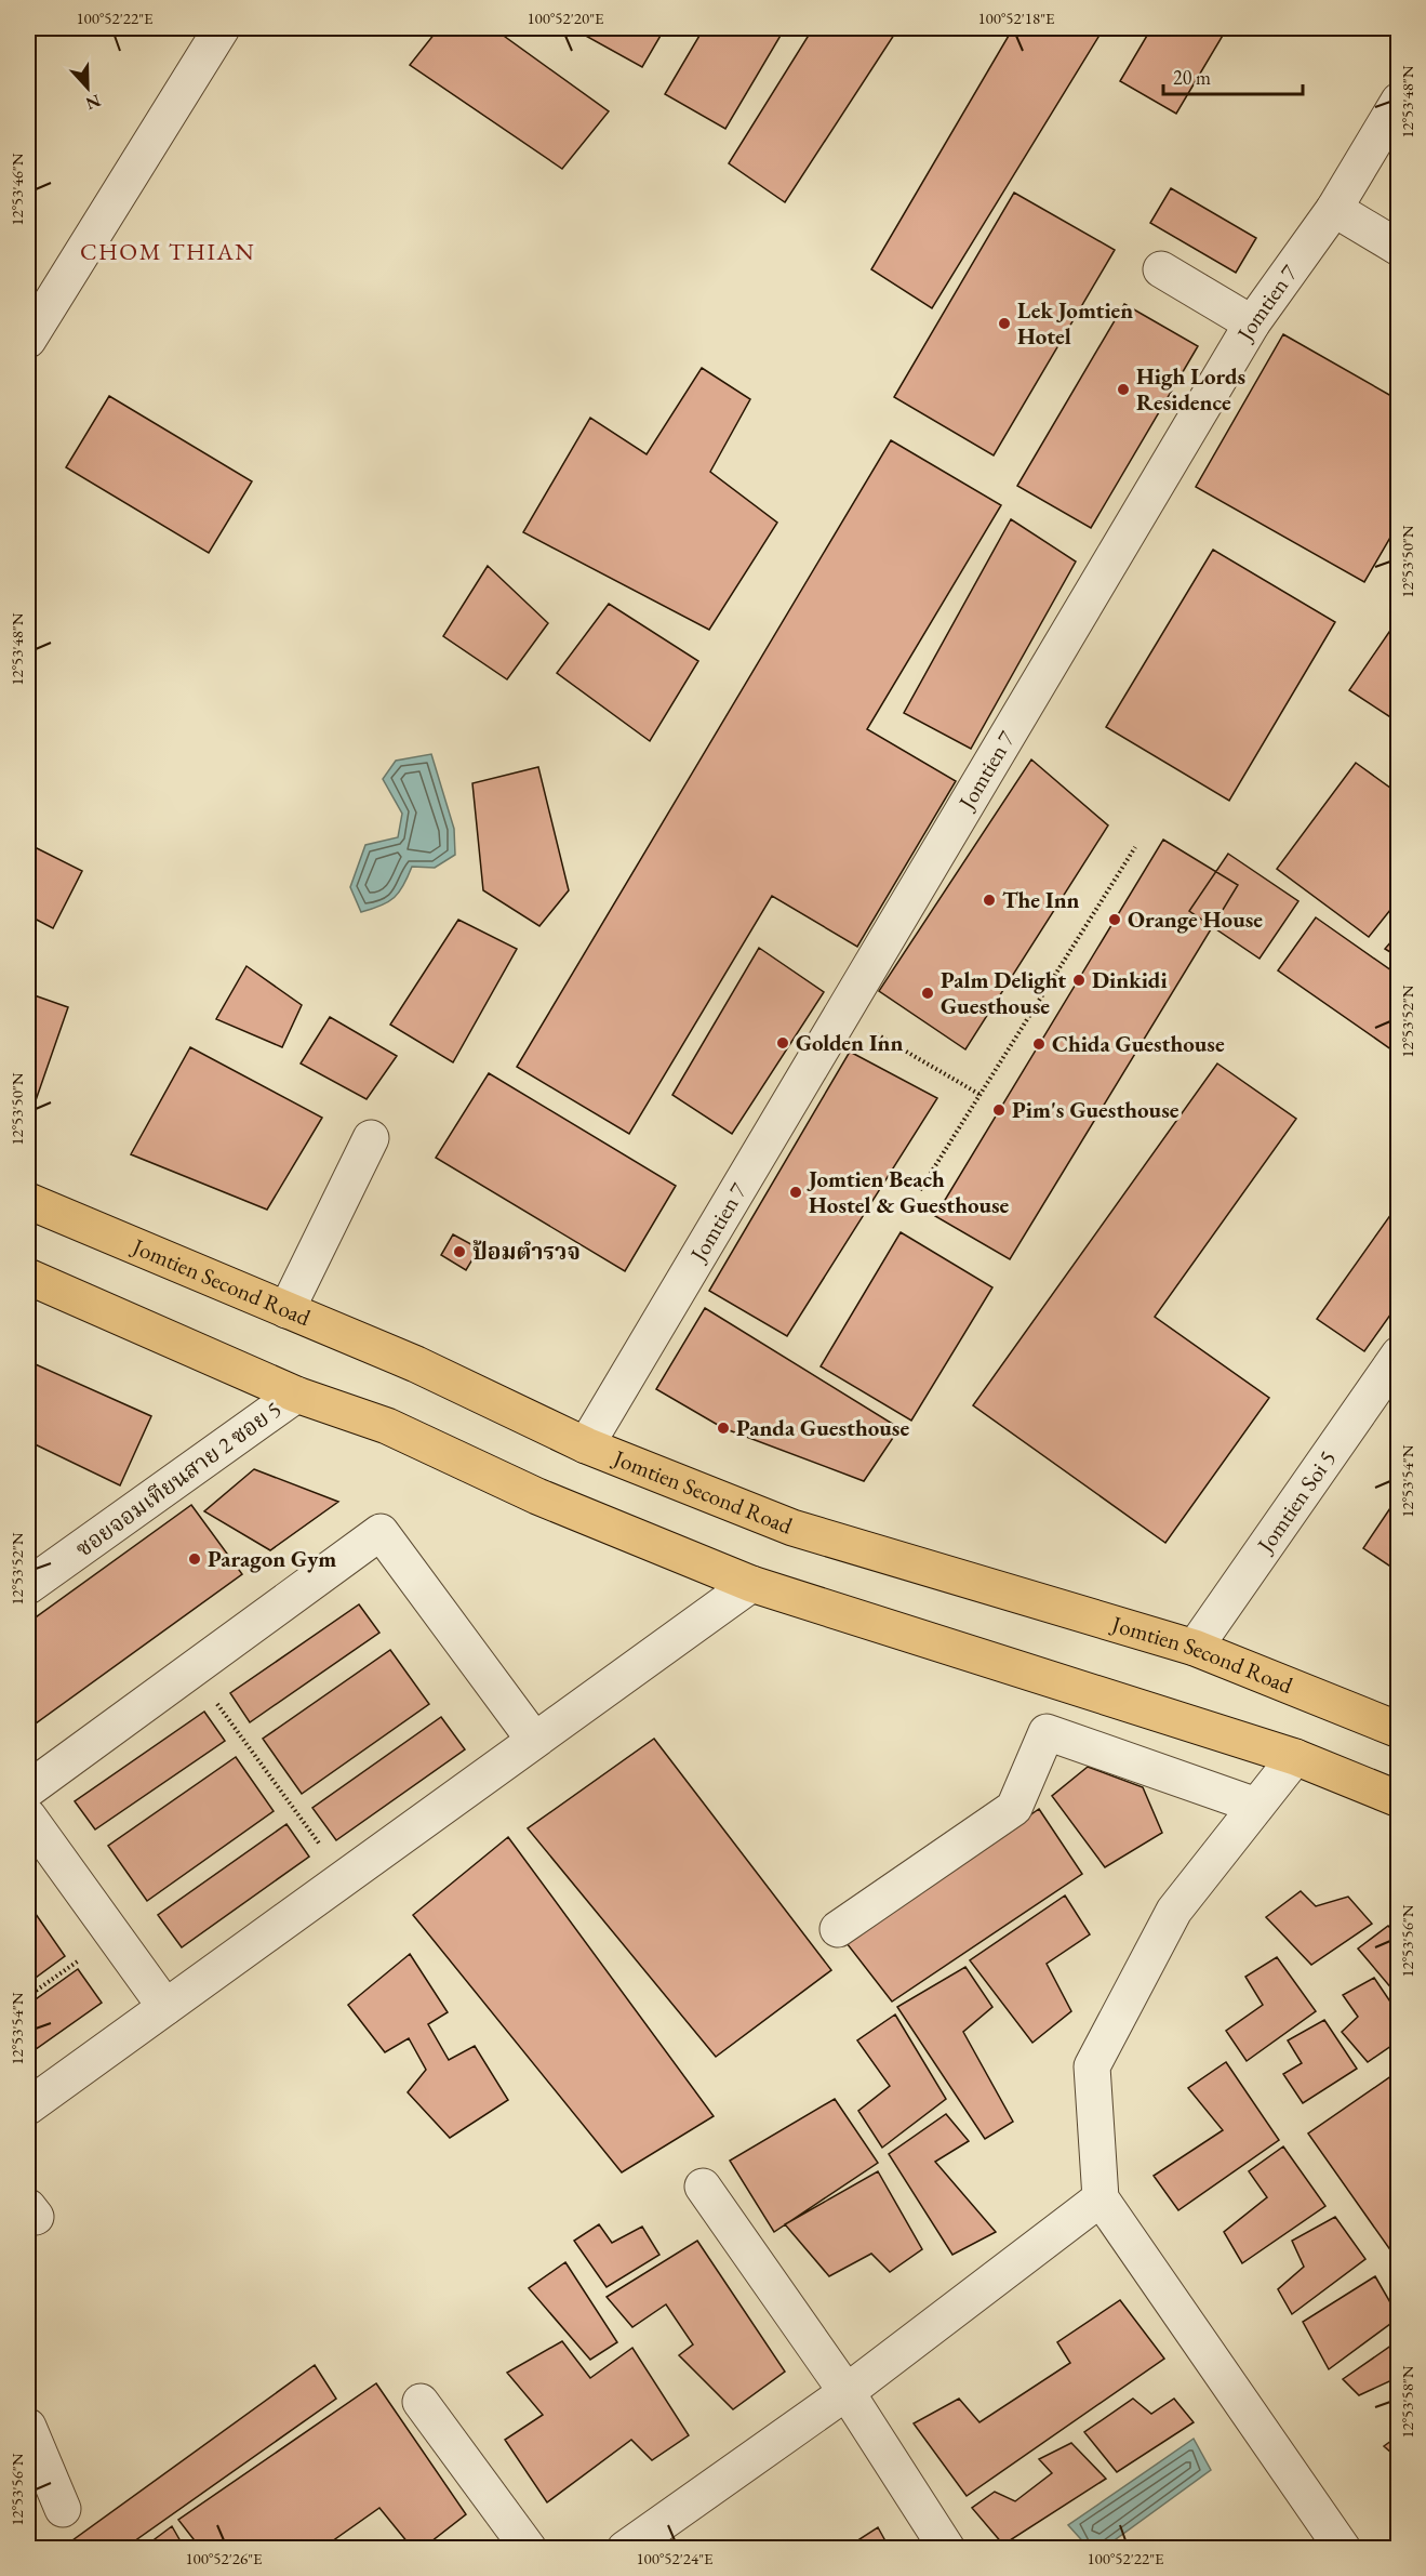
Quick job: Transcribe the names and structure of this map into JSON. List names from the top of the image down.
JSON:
{
  "streets": {
    "main road": ["Jomtien Second Road"],
    "street": ["Jomtien 7", "ซอยจอมเทียนสาย 2 ซอย 5", "Jomtien Soi 5"]
  },
  "crossings": [
    ["Jomtien 7", "Jomtien Second Road"],
    ["Jomtien Second Road", "Jomtien Soi 5"]
  ],
  "districts": ["CHOM THIAN"],
  "places": [
    "Lek Jomtien Hotel",
    "High Lords Residence",
    "The Inn",
    "Orange House",
    "Dinkidi",
    "Palm Delight Guesthouse",
    "Golden Inn",
    "Chida Guesthouse",
    "Pim's Guesthouse",
    "Jomtien Beach Hostel & Guesthouse",
    "ป้อมตำรวจ",
    "Panda Guesthouse",
    "Paragon Gym"
  ],
  "scale_bar": "20 m",
  "north": "bottom",
  "coordinates": [
    "100°52'22\"E",
    "100°52'20\"E",
    "100°52'18\"E",
    "12°53'48\"N",
    "12°53'46\"N",
    "12°53'50\"N",
    "12°53'52\"N",
    "12°53'54\"N",
    "12°53'56\"N",
    "12°53'58\"N",
    "100°52'26\"E",
    "100°52'24\"E"
  ]
}
